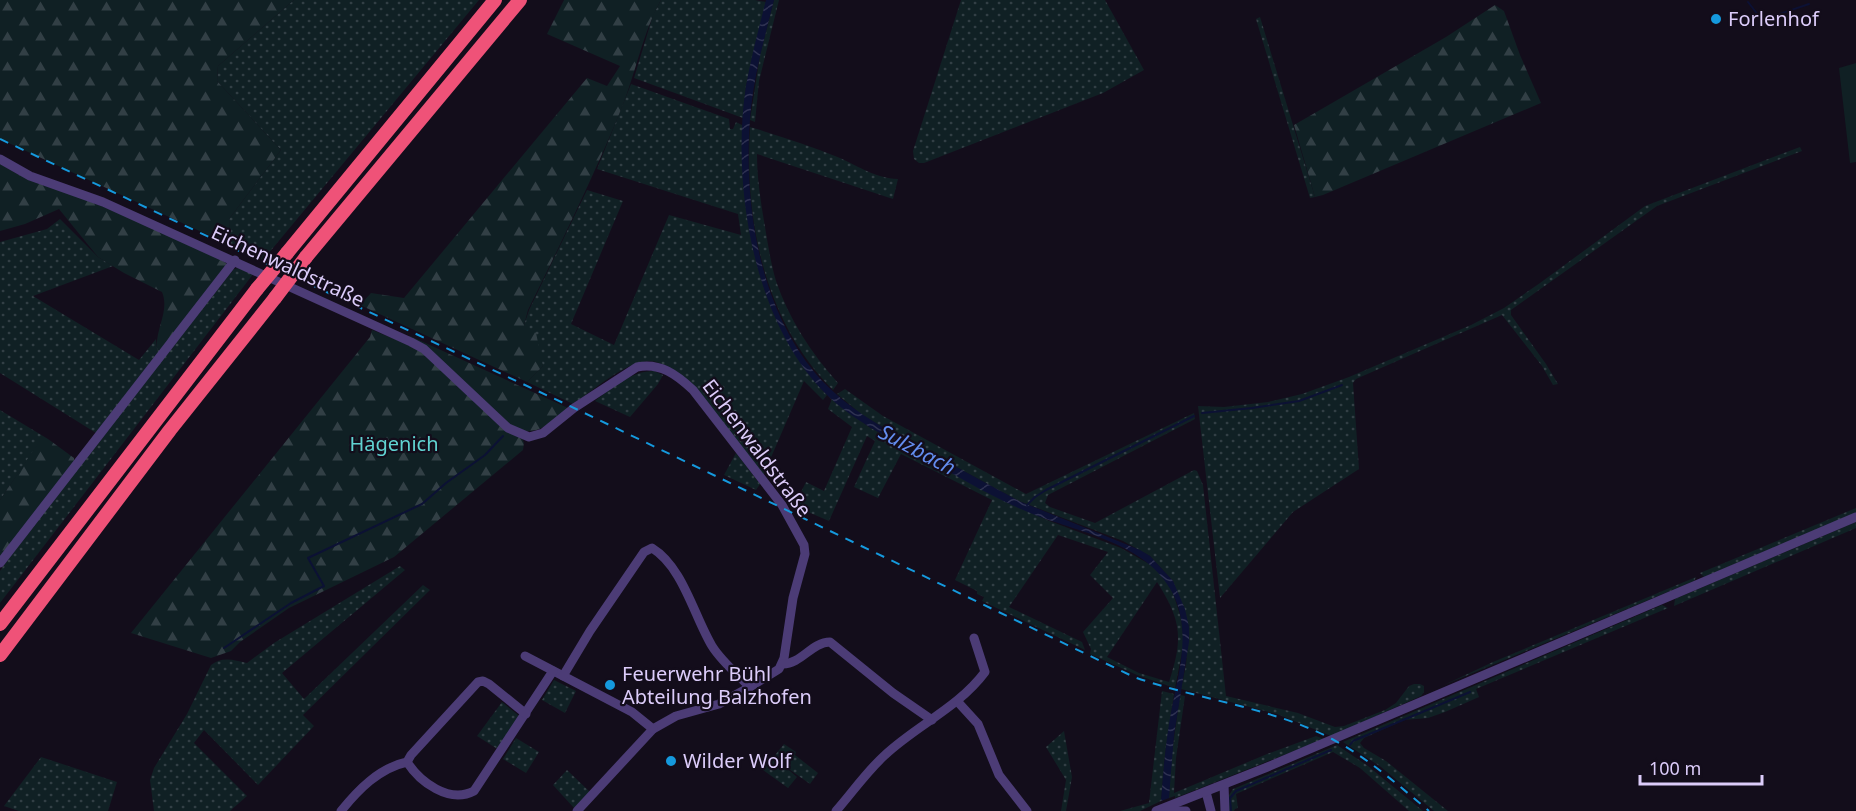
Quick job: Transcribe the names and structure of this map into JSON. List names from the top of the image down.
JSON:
{
  "streets": {
    "street": ["Eichenwaldstraße"]
  },
  "water": ["Sulzbach"],
  "parks": ["Hägenich"],
  "places": ["Forlenhof", "Feuerwehr Bühl Abteilung Balzhofen", "Wilder Wolf"],
  "scale_bar": "100 m"
}
